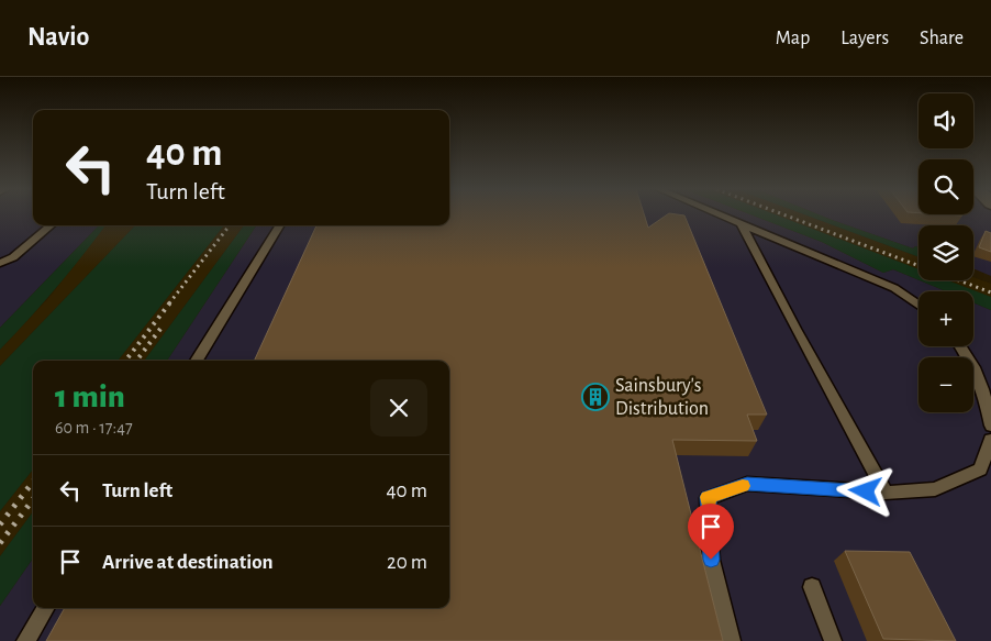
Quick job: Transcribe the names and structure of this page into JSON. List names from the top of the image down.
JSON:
{
  "places": {
    "building": ["Sainsbury's Distribution"]
  },
  "page": {
    "header": "Navio",
    "nav": ["Map", "Layers", "Share"],
    "map_buttons": ["+", "−"],
    "turn": ["40 m", "Turn left"],
    "heading": ["1 min", "60 m · 17:47"],
    "list": [
      {
        "name": "Turn left",
        "value": "40 m"
      },
      {
        "name": "Arrive at destination",
        "value": "20 m"
      }
    ]
  }
}
